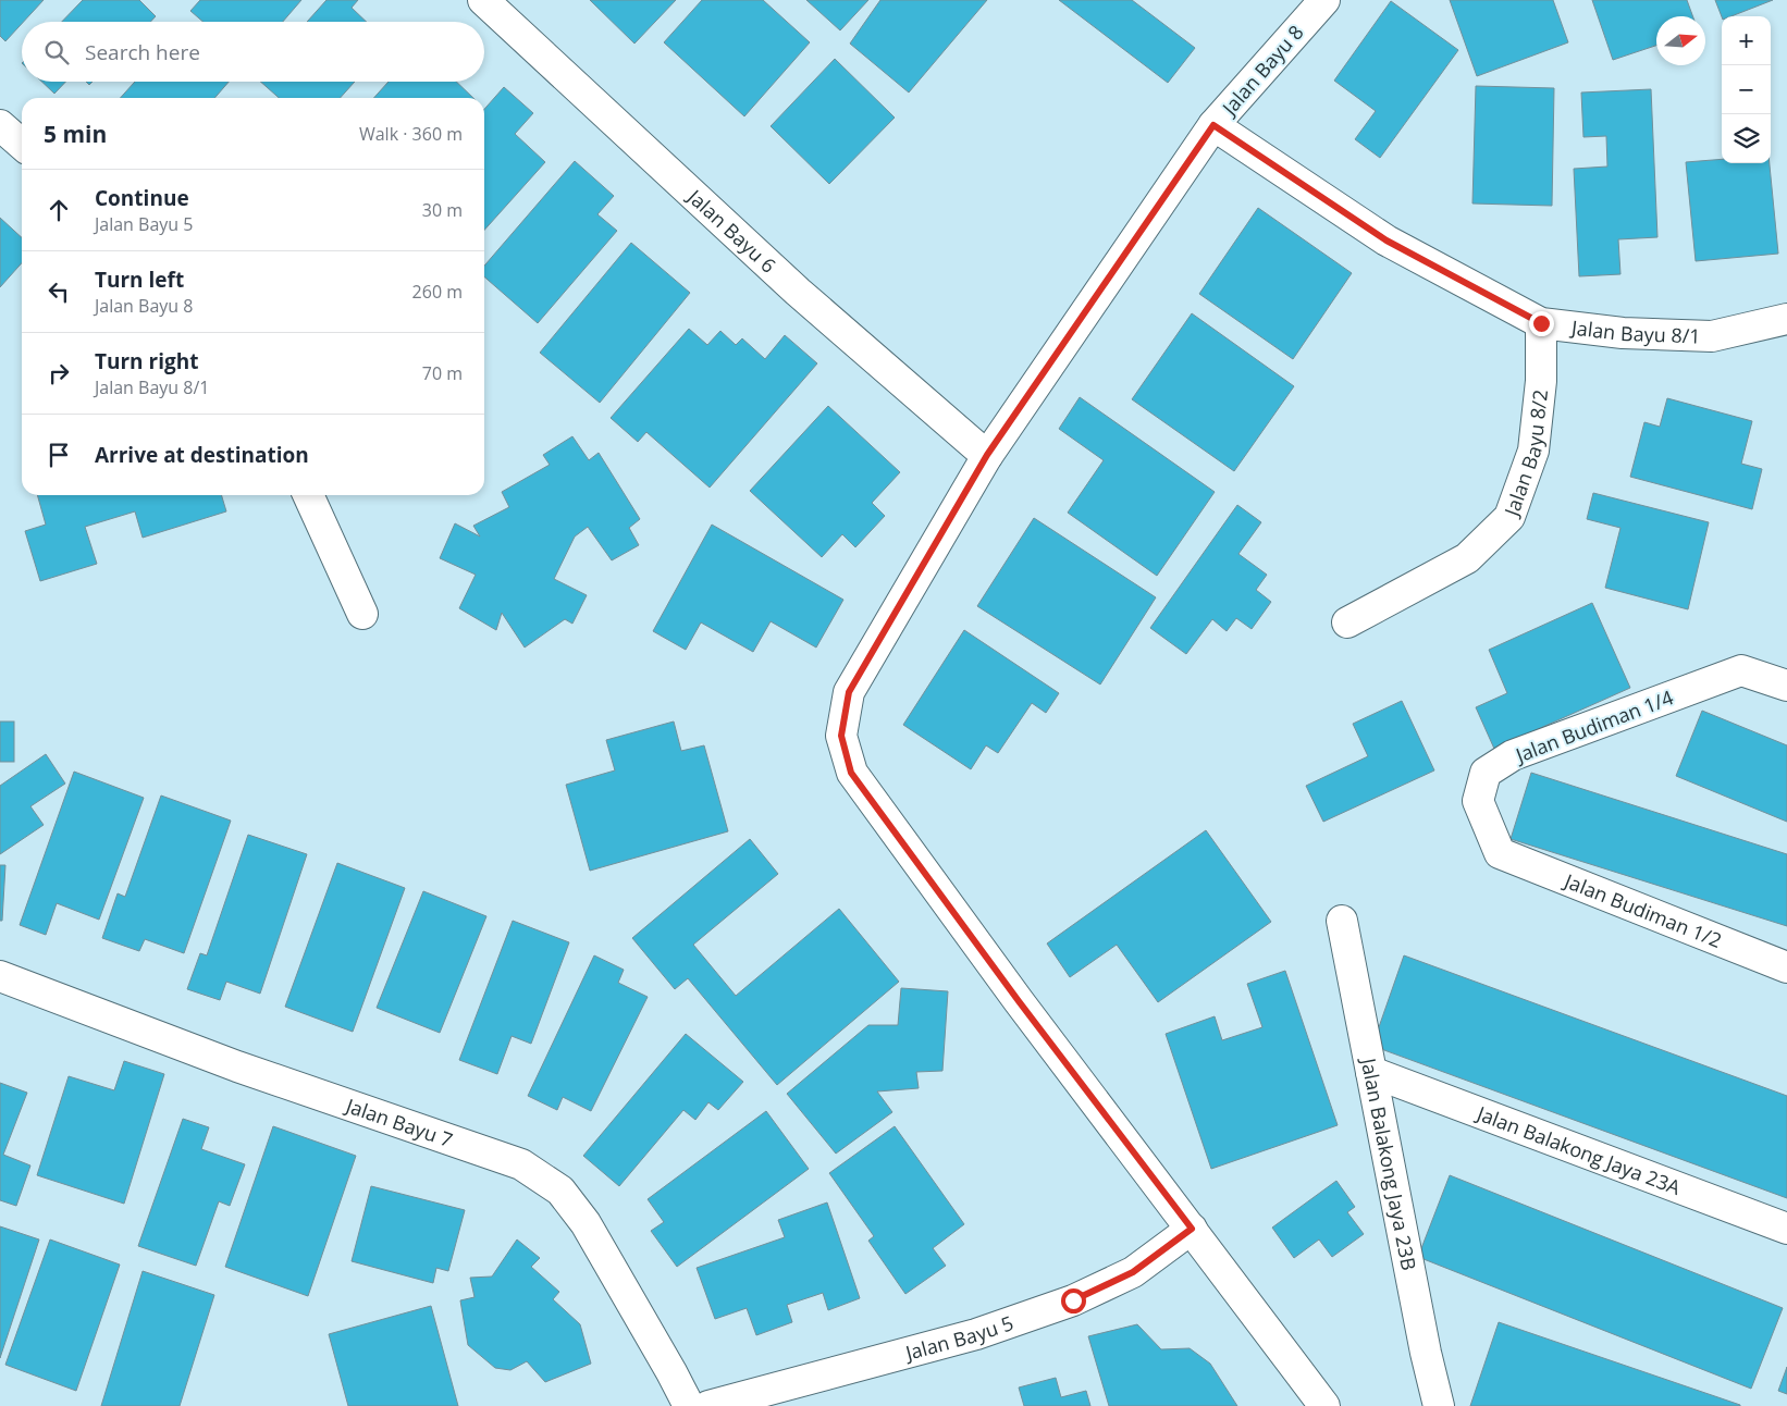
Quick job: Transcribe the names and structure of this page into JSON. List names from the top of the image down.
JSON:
{
  "streets": {
    "street": [
      "Jalan Bayu 8",
      "Jalan Bayu 6",
      "Jalan Bayu 8/1",
      "Jalan Bayu 8/2",
      "Jalan Budiman 1/4",
      "Jalan Budiman 1/2",
      "Jalan Bayu 7",
      "Jalan Balakong Jaya 23A",
      "Jalan Balakong Jaya 23B",
      "Jalan Bayu 5"
    ]
  },
  "crossings": [
    ["Jalan Bayu 8", "Jalan Bayu 6"],
    ["Jalan Bayu 8", "Jalan Bayu 8/1"],
    ["Jalan Bayu 8", "Jalan Bayu 5"],
    ["Jalan Bayu 8/1", "Jalan Bayu 8/2"],
    ["Jalan Budiman 1/4", "Jalan Budiman 1/2"],
    ["Jalan Balakong Jaya 23A", "Jalan Balakong Jaya 23B"]
  ],
  "north": "right",
  "page": {
    "map_buttons": ["+", "−"],
    "search": "Search here",
    "heading": ["5 min", "Walk · 360 m"],
    "list": [
      ["Continue", "Jalan Bayu 5", "30 m"],
      ["Turn left", "Jalan Bayu 8", "260 m"],
      ["Turn right", "Jalan Bayu 8/1", "70 m"],
      "Arrive at destination"
    ]
  }
}
